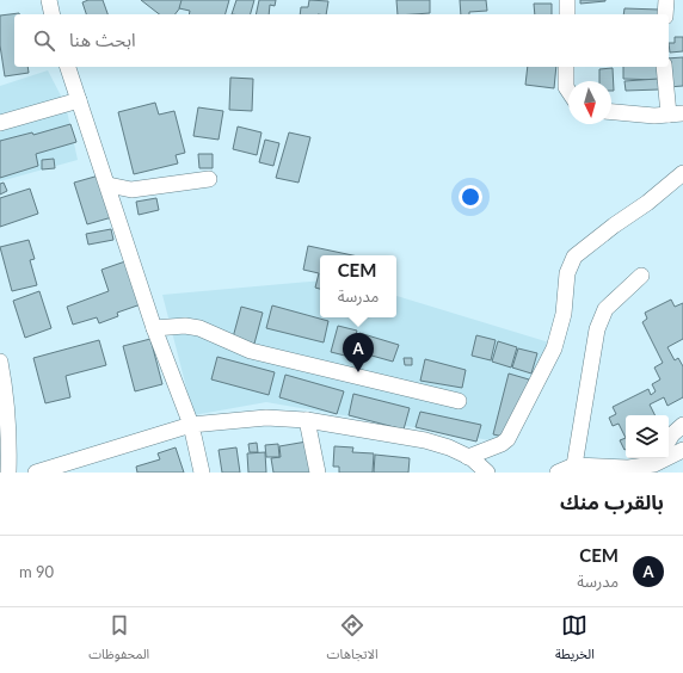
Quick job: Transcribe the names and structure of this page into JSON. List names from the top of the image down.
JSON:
{
  "north": "bottom",
  "page": {
    "search": "ابحث هنا",
    "popup": ["CEM", "مدرسة"],
    "pins": "A",
    "heading": "بالقرب منك",
    "list": [
      {
        "mark": "A",
        "name": "CEM",
        "note": "مدرسة",
        "value": "90 m"
      }
    ],
    "nav": ["الخريطة", "الاتجاهات", "المحفوظات"]
  }
}
